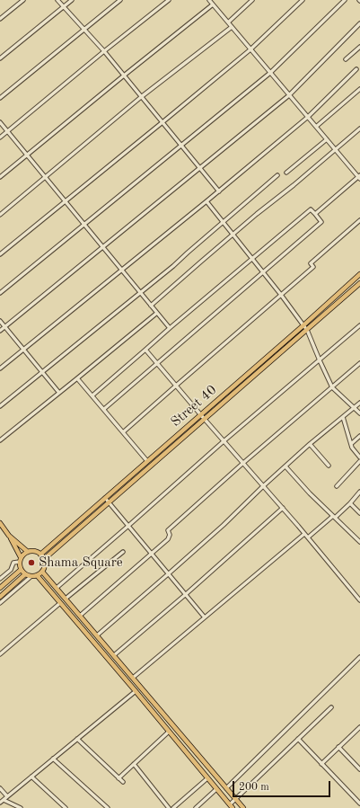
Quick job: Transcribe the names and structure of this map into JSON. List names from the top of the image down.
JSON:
{
  "streets": {
    "main road": ["Street 40"]
  },
  "places": ["Shama Square"],
  "scale_bar": "200 m"
}
